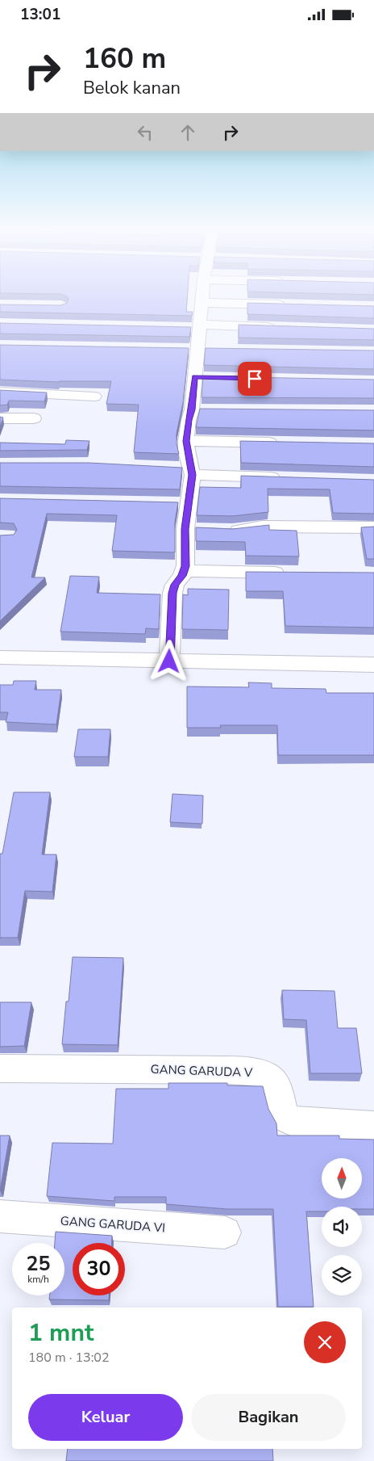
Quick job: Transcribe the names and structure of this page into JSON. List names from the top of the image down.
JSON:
{
  "streets": {
    "street": ["GANG GARUDA V", "GANG GARUDA VI"]
  },
  "north": "top",
  "page": {
    "status": "13:01",
    "turn": ["160 m", "Belok kanan"],
    "speed": "25 km/h",
    "limit": "30",
    "heading": ["1 mnt", "180 m · 13:02"],
    "buttons": ["Keluar", "Bagikan"]
  }
}
